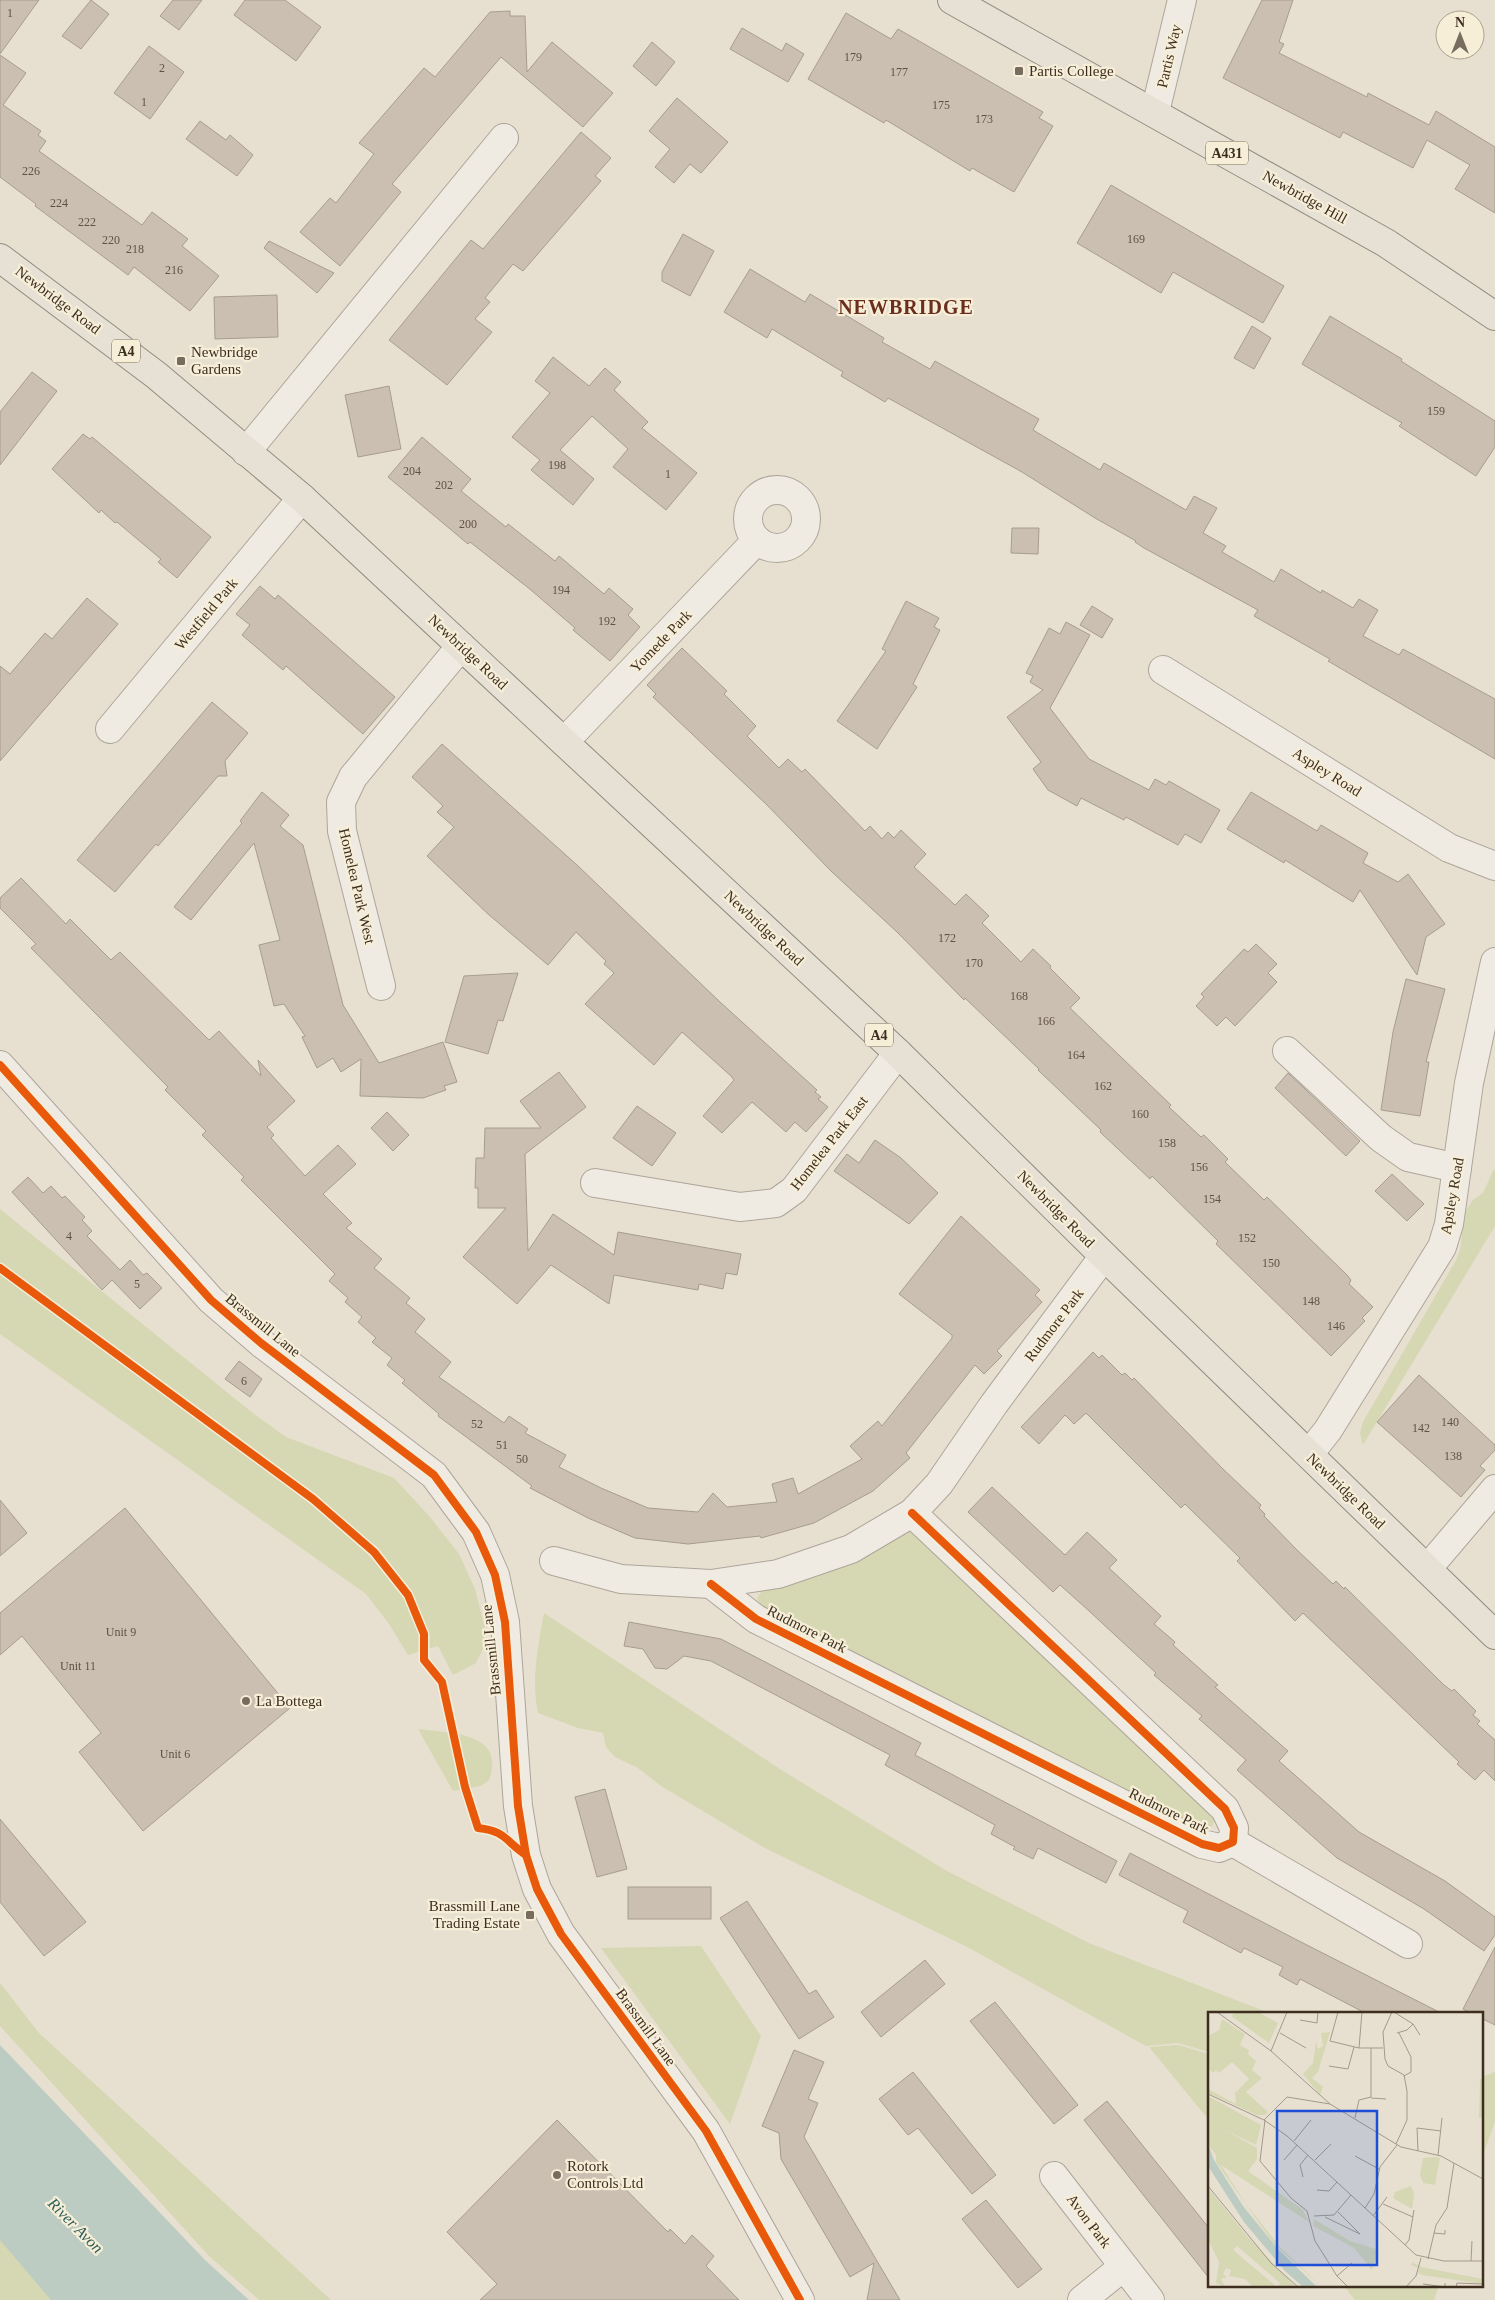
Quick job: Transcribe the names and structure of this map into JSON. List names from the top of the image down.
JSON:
{
  "streets": {
    "main road": [
      "A431",
      "Newbridge Hill",
      "Newbridge Road",
      "A4"
    ],
    "street": [
      "Partis Way",
      "Westfield Park",
      "Yomede Park",
      "Aspley Road",
      "Homelea Park West",
      "Homelea Park East",
      "Apsley Road",
      "Brassmill Lane",
      "Rudmore Park",
      "Avon Park"
    ]
  },
  "crossings": [
    ["Partis Way", "Newbridge Hill"],
    ["Newbridge Road", "Westfield Park"],
    ["Newbridge Road", "Yomede Park"],
    ["Newbridge Road", "Homelea Park West"],
    ["Newbridge Road", "Homelea Park East"],
    ["Newbridge Road", "Apsley Road"],
    ["Newbridge Road", "Rudmore Park"]
  ],
  "districts": ["NEWBRIDGE"],
  "water": ["River Avon"],
  "places": {
    "transit": ["Partis College", "Newbridge Gardens", "Brassmill Lane Trading Estate"],
    "other": ["La Bottega", "Rotork Controls Ltd"]
  },
  "house_numbers": [
    "1",
    "179",
    "2",
    "177",
    "1",
    "175",
    "173",
    "226",
    "224",
    "222",
    "169",
    "220",
    "218",
    "216",
    "159",
    "198",
    "204",
    "1",
    "202",
    "200",
    "194",
    "192",
    "172",
    "170",
    "168",
    "166",
    "164",
    "162",
    "160",
    "158",
    "156",
    "154",
    "4",
    "152",
    "150",
    "5",
    "148",
    "146",
    "6",
    "140",
    "52",
    "142",
    "51",
    "138",
    "50",
    "Unit 9",
    "Unit 11",
    "Unit 6"
  ],
  "north": "top"
}
